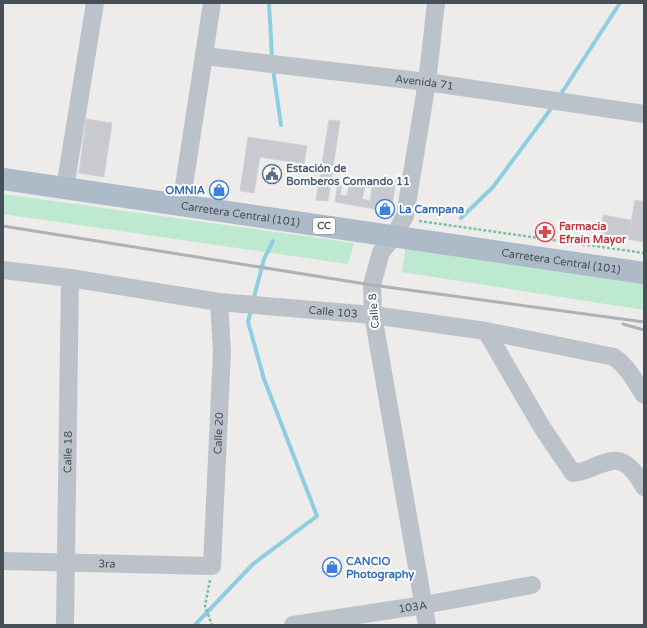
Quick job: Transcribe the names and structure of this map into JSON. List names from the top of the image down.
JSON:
{
  "streets": {
    "main road": ["Carretera Central (101)", "CC"],
    "street": [
      "Avenida 71",
      "Calle 8",
      "Calle 103",
      "Calle 20",
      "Calle 18",
      "3ra",
      "103A"
    ]
  },
  "crossings": [
    ["Avenida 71", "Calle 8"],
    ["Carretera Central (101)", "Calle 8"],
    ["Calle 8", "Calle 103"],
    ["Calle 8", "103A"],
    ["Calle 103", "Calle 20"],
    ["Calle 103", "Calle 18"],
    ["Calle 20", "3ra"],
    ["Calle 18", "3ra"]
  ],
  "places": {
    "public building": ["Estación de Bomberos Comando 11"],
    "shop": ["OMNIA", "La Campana", "CANCIO Photography"],
    "pharmacy": ["Farmacia Efraín Mayor"]
  }
}
